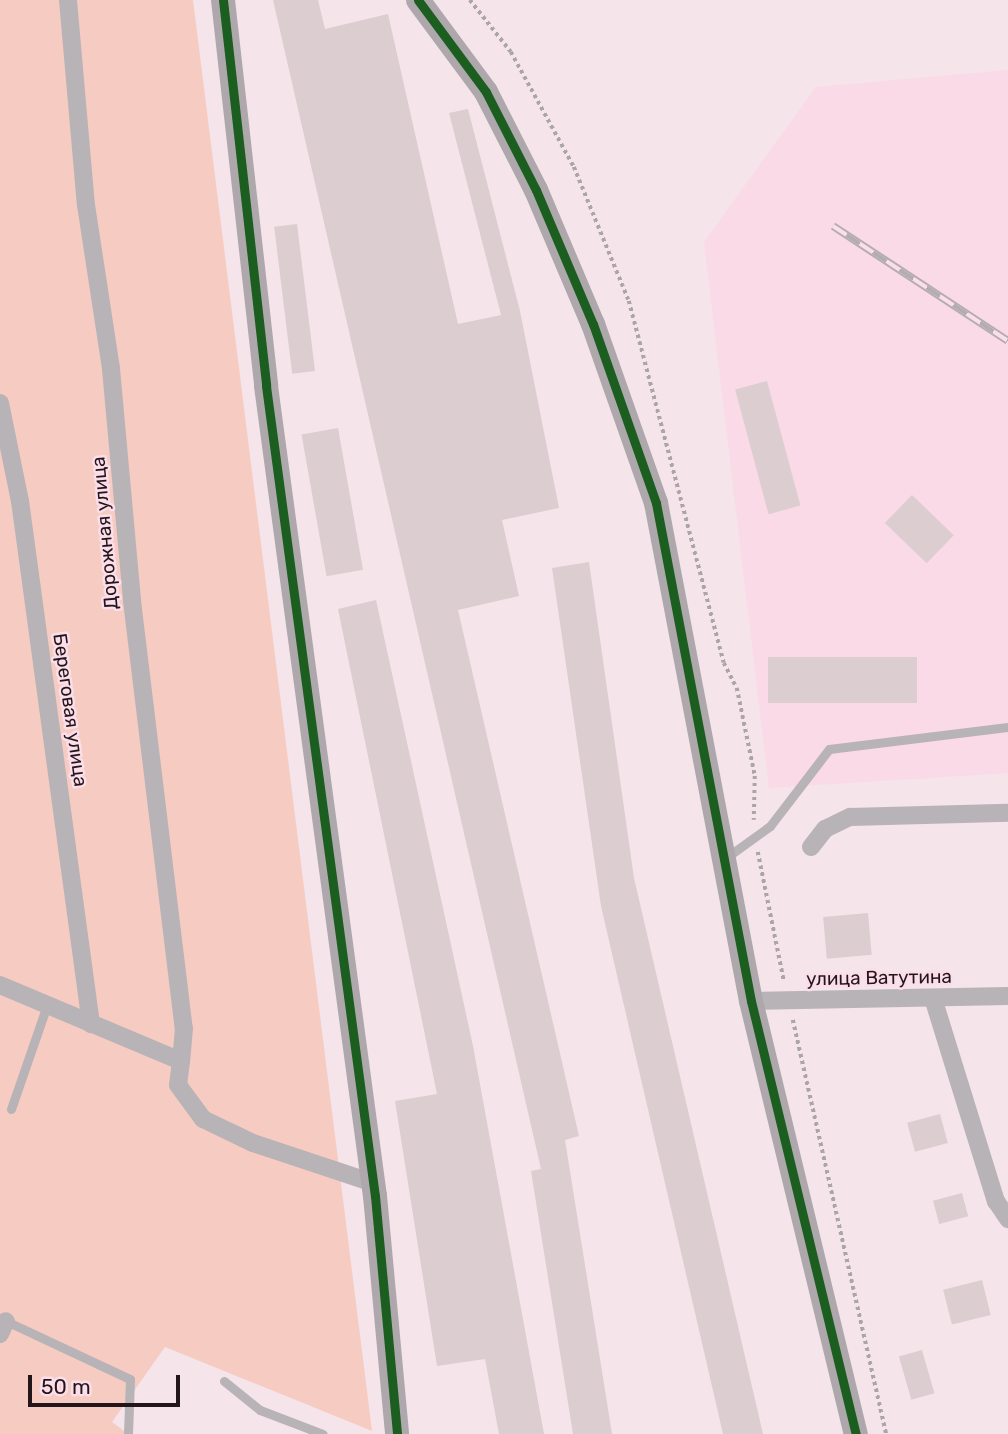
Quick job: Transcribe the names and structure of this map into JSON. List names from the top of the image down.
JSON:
{
  "streets": {
    "street": ["Дорожная улица", "Береговая улица", "улица Ватутина"]
  },
  "scale_bar": "50 m"
}
